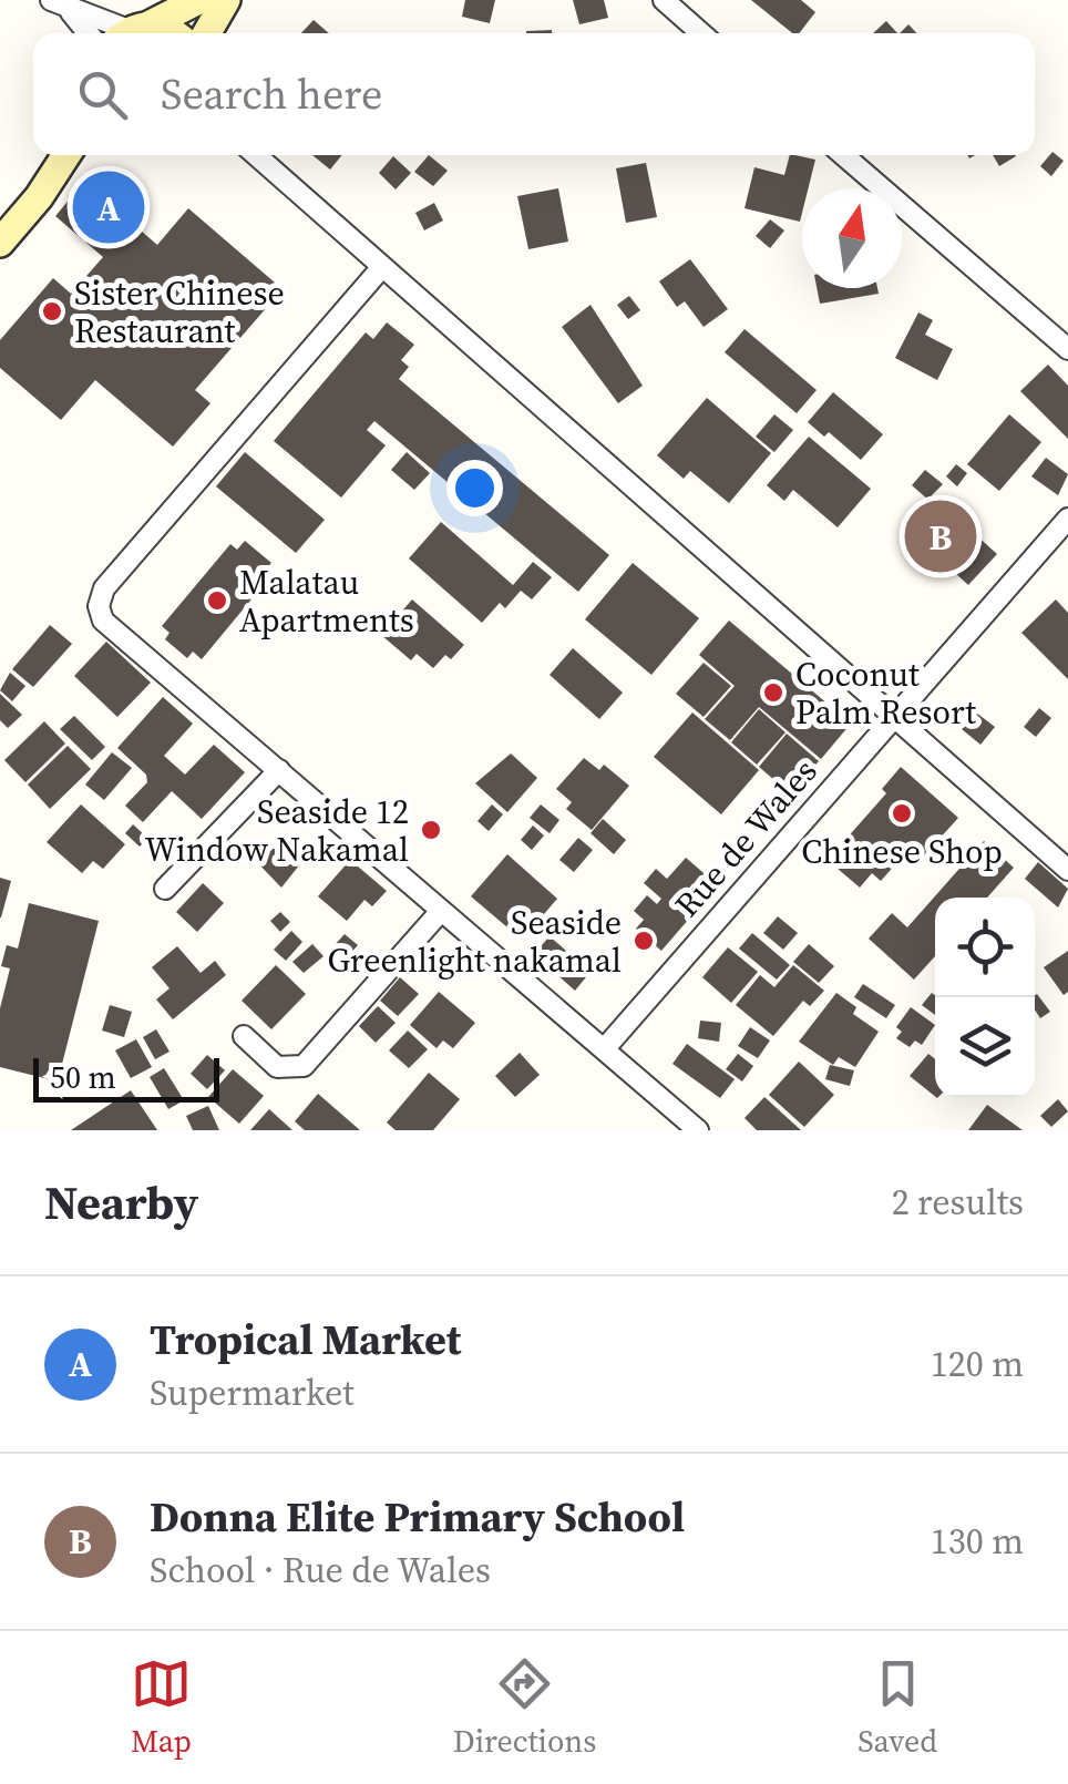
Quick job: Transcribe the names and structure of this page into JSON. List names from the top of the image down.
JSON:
{
  "streets": {
    "street": ["Rue de Wales"]
  },
  "places": [
    "Sister Chinese Restaurant",
    "Malatau Apartments",
    "Coconut Palm Resort",
    "Chinese Shop",
    "Seaside 12 Window Nakamal",
    "Seaside Greenlight nakamal"
  ],
  "scale_bar": "50 m",
  "north": "top",
  "page": {
    "search": "Search here",
    "pins": ["A", "B"],
    "scale": "50 m",
    "heading": ["Nearby", "2 results"],
    "list": [
      {
        "mark": "A",
        "name": "Tropical Market",
        "note": "Supermarket",
        "value": "120 m"
      },
      {
        "mark": "B",
        "name": "Donna Elite Primary School",
        "note": "School · Rue de Wales",
        "value": "130 m"
      }
    ],
    "nav": ["Map", "Directions", "Saved"]
  }
}
